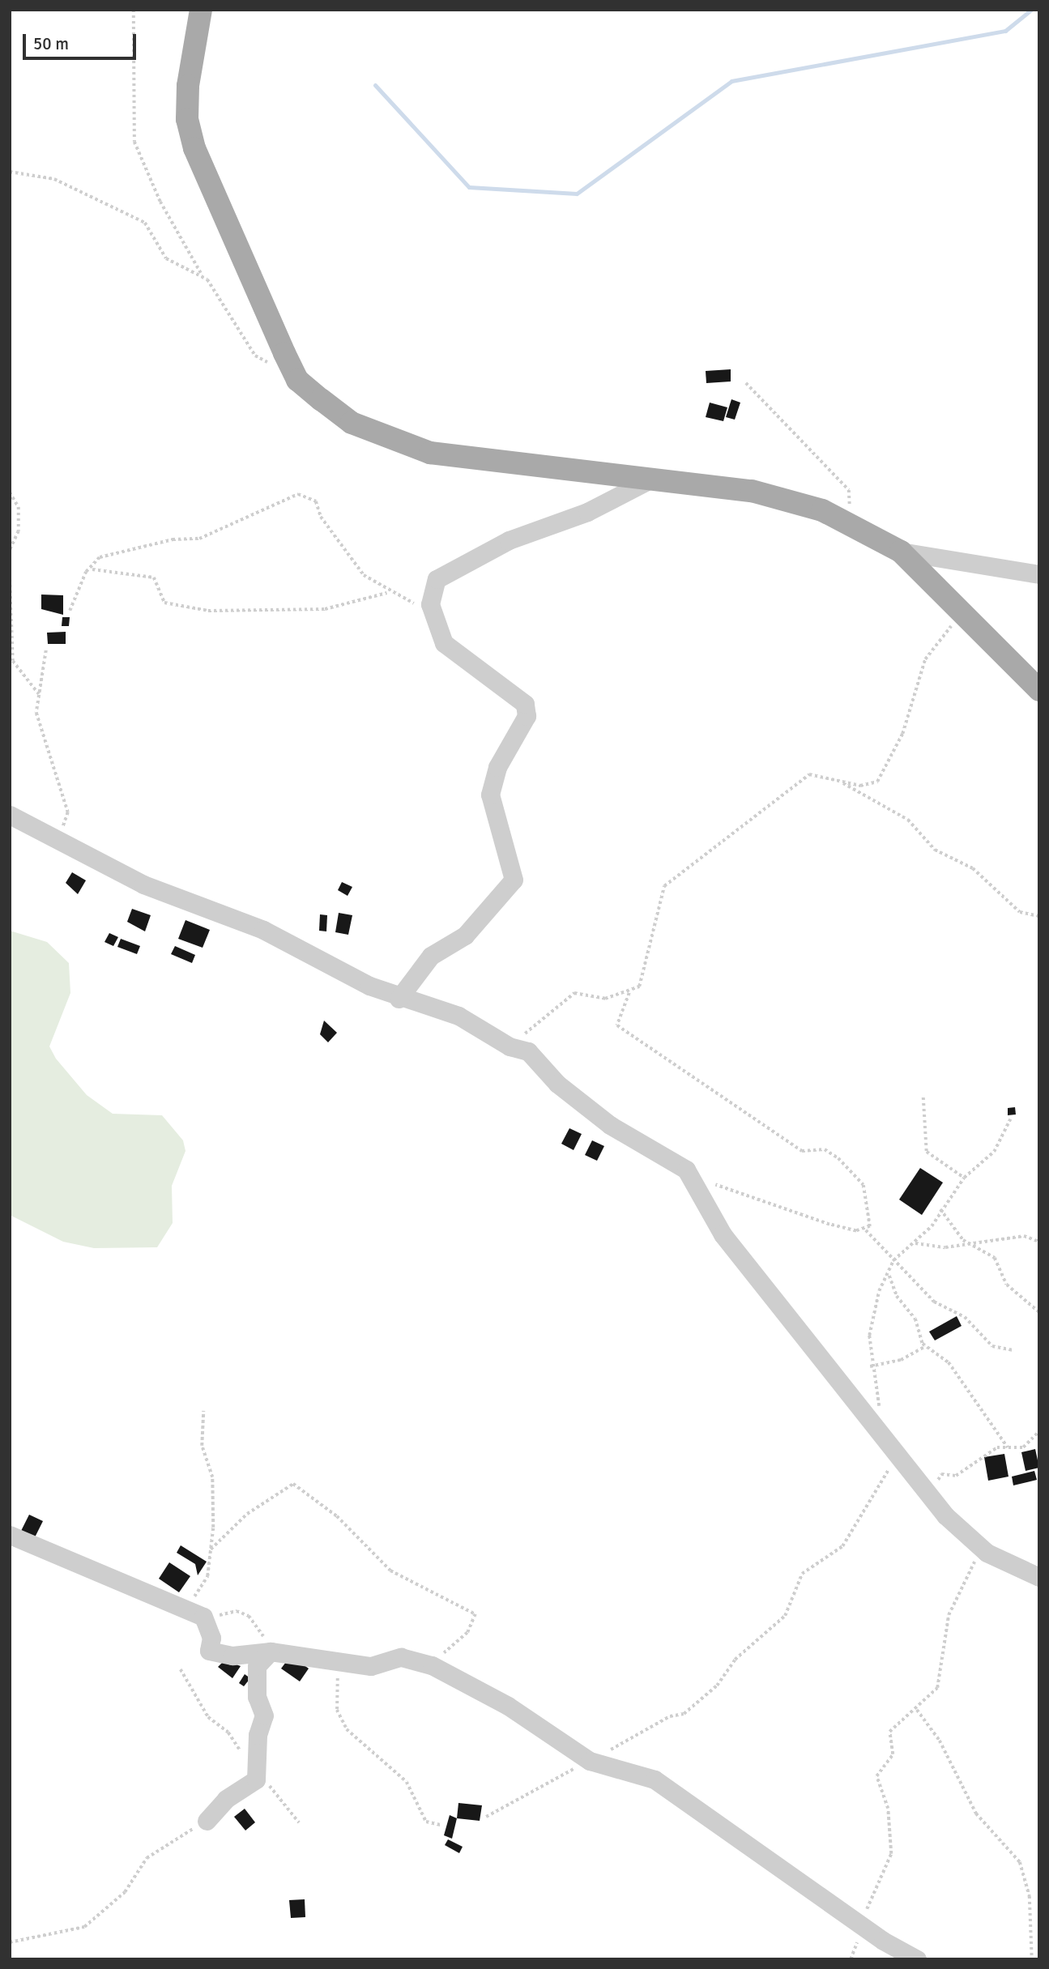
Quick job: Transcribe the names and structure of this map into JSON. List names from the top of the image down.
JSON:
{
  "scale_bar": "50 m"
}
